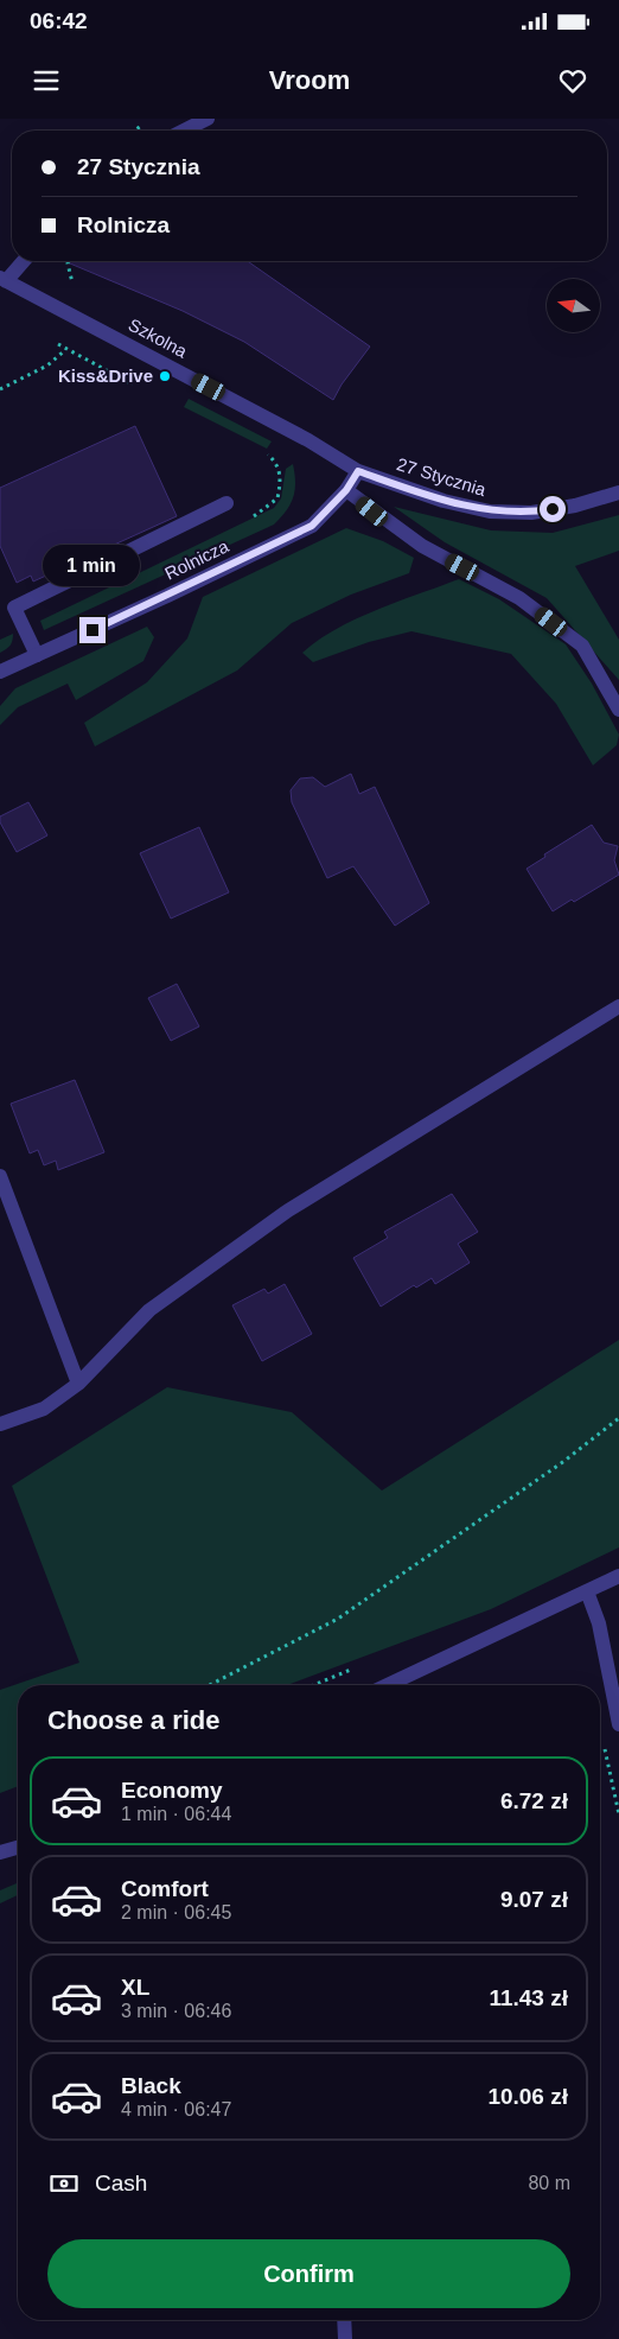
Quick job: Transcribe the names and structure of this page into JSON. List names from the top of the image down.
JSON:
{
  "streets": {
    "street": ["Szkolna", "27 Stycznia", "Rolnicza"]
  },
  "crossings": [
    ["Szkolna", "27 Stycznia"],
    ["Szkolna", "Rolnicza"],
    ["27 Stycznia", "Rolnicza"]
  ],
  "places": ["Kiss&Drive"],
  "north": "left",
  "page": {
    "status": "06:42",
    "header": "Vroom",
    "banner": ["27 Stycznia", "Rolnicza"],
    "bubble": "1 min",
    "heading": "Choose a ride",
    "list": [
      {
        "name": "Economy",
        "note": "1 min · 06:44",
        "value": "6.72 zł"
      },
      {
        "name": "Comfort",
        "note": "2 min · 06:45",
        "value": "9.07 zł"
      },
      {
        "name": "XL",
        "note": "3 min · 06:46",
        "value": "11.43 zł"
      },
      {
        "name": "Black",
        "note": "4 min · 06:47",
        "value": "10.06 zł"
      }
    ],
    "pay": ["Cash", "80 m"],
    "buttons": "Confirm"
  }
}
